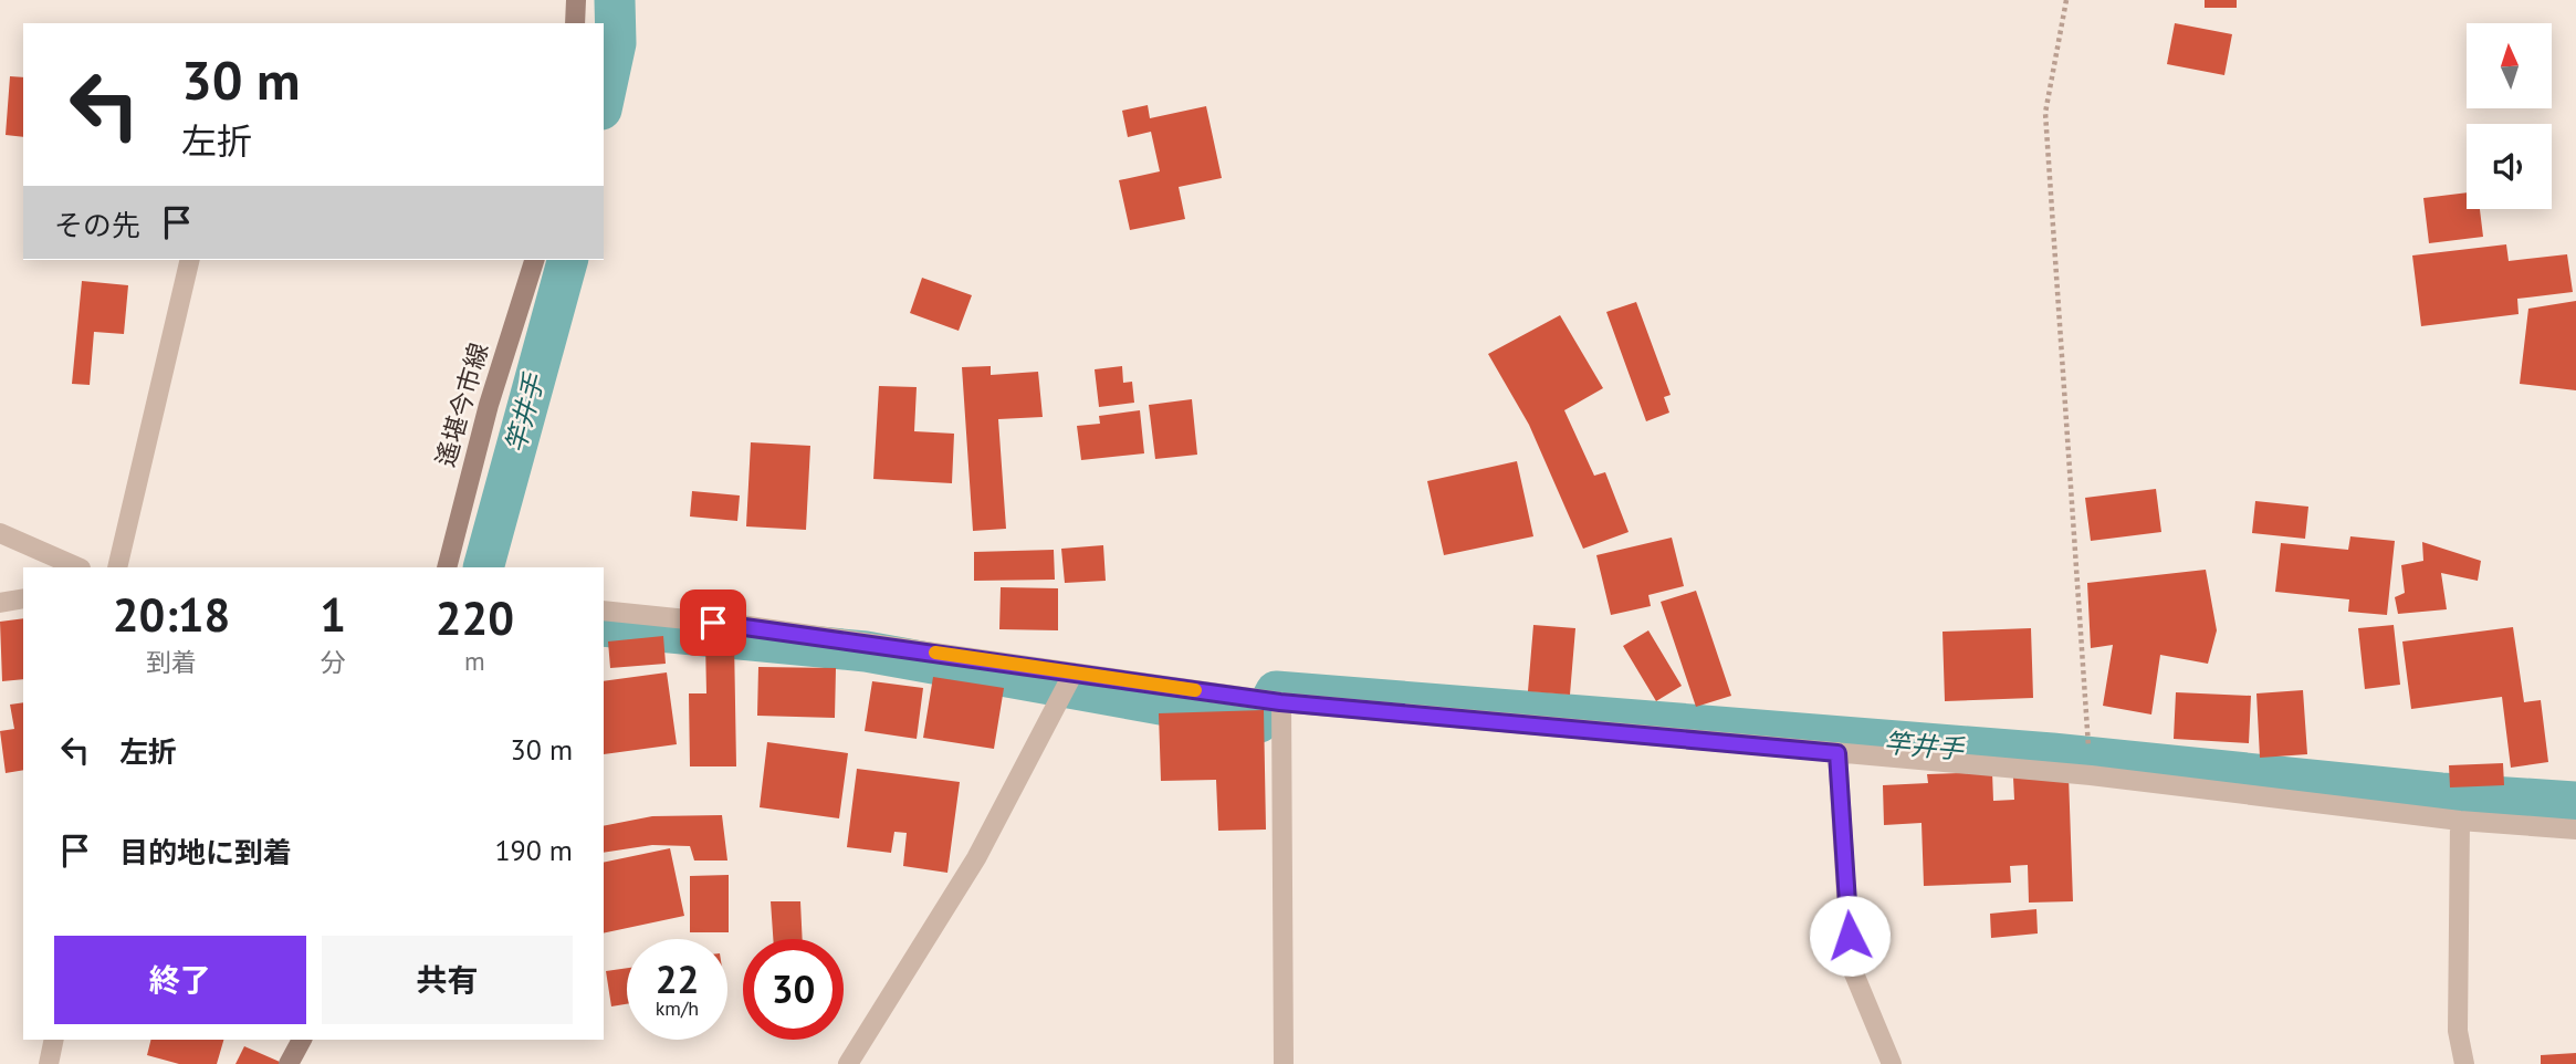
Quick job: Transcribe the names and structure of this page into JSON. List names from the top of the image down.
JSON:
{
  "streets": {
    "main road": ["遙堪今市線"]
  },
  "water": ["竿井手"],
  "north": "top",
  "page": {
    "turn": ["30 m", "左折"],
    "then": "その先",
    "eta": [
      "20:18",
      "到着",
      "1",
      "分",
      "220",
      "m"
    ],
    "list": [
      {
        "name": "左折",
        "value": "30 m"
      },
      {
        "name": "目的地に到着",
        "value": "190 m"
      }
    ],
    "buttons": ["終了", "共有"],
    "speed": "22 km/h",
    "limit": "30"
  }
}
